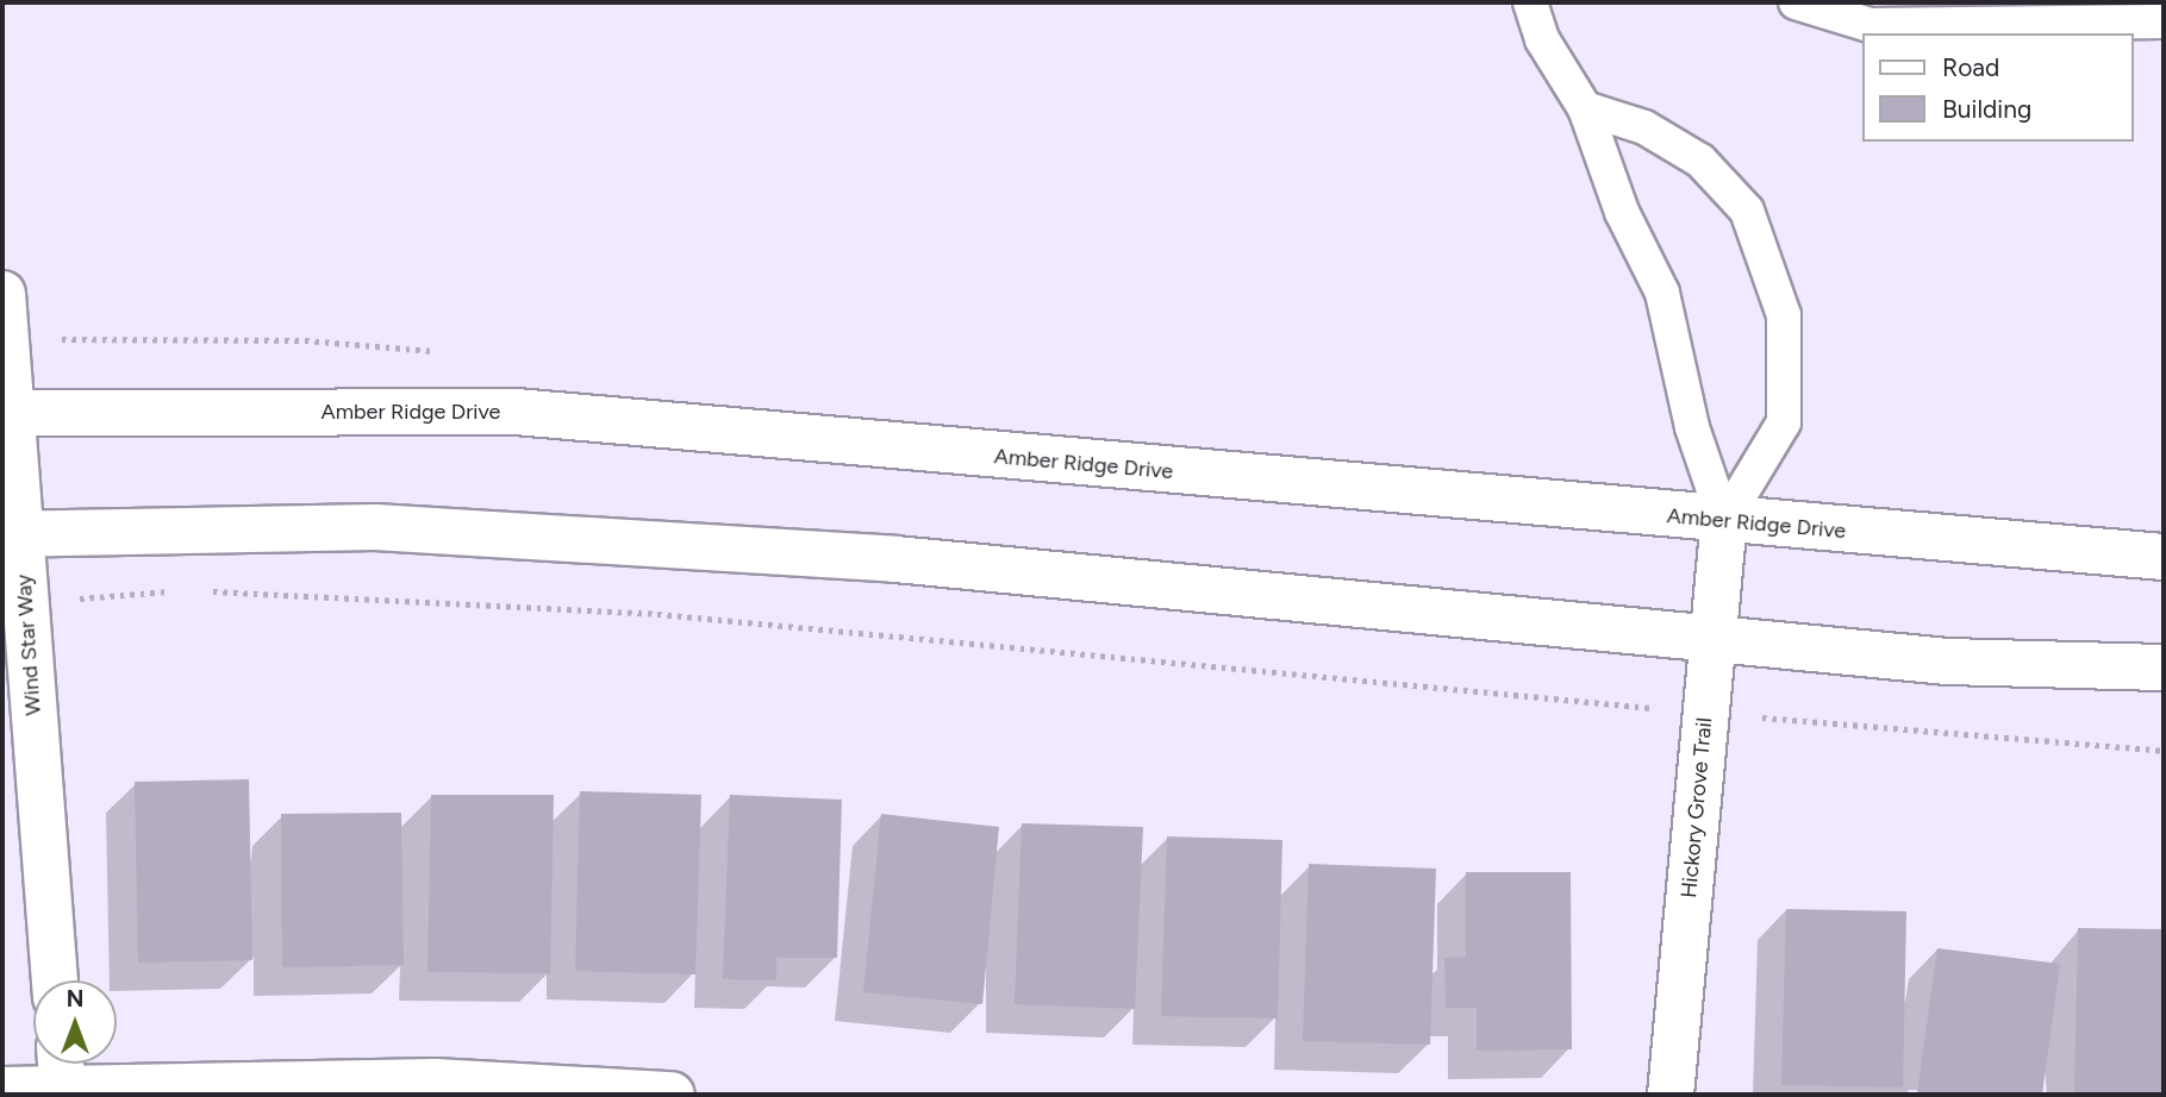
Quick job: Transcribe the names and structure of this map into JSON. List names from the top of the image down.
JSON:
{
  "streets": {
    "street": ["Amber Ridge Drive", "Wind Star Way", "Hickory Grove Trail"]
  },
  "crossings": [
    ["Amber Ridge Drive", "Wind Star Way"],
    ["Amber Ridge Drive", "Hickory Grove Trail"]
  ],
  "legend": ["Road", "Building"],
  "north": "top"
}
